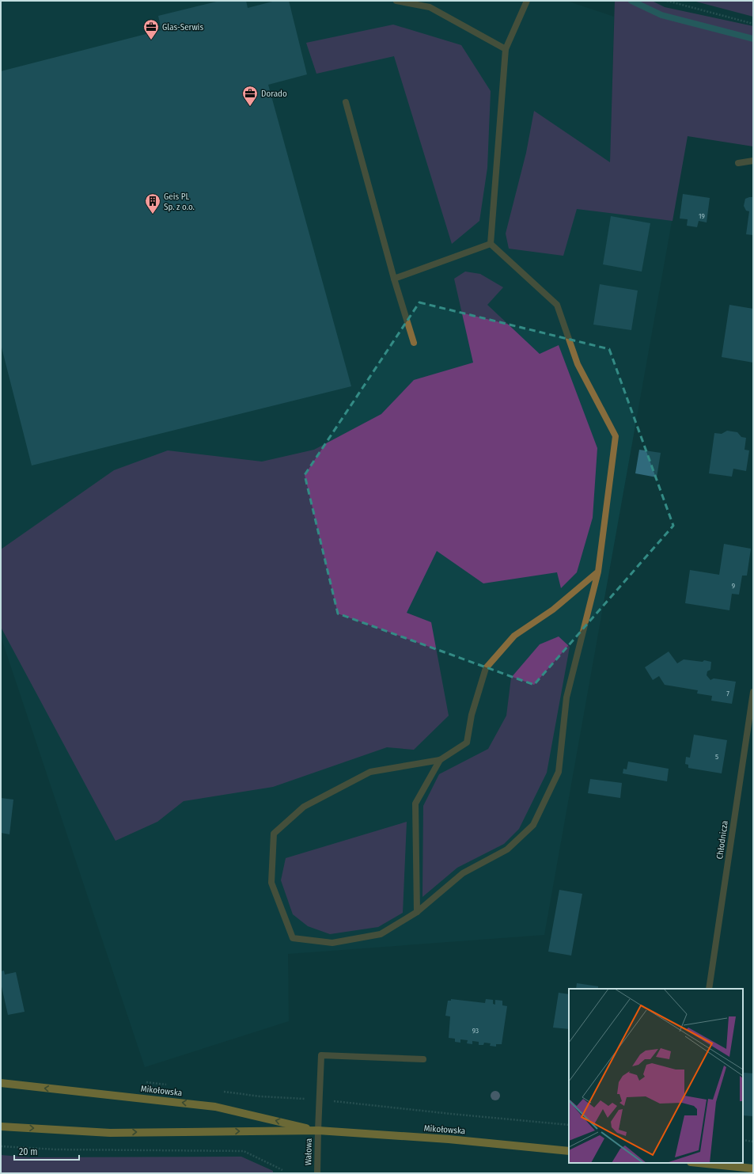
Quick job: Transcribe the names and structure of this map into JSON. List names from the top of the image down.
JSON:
{
  "streets": {
    "main road": ["Mikołowska"],
    "street": ["Chłodnicza", "Wałowa"]
  },
  "crossings": [
    ["Mikołowska", "Wałowa"]
  ],
  "places": {
    "office": ["Glas-Serwis", "Dorado"],
    "building": ["Geis PL Sp. z o.o."]
  },
  "house_numbers": [
    "19",
    "9",
    "7",
    "5",
    "93"
  ],
  "scale_bar": "20 m"
}
